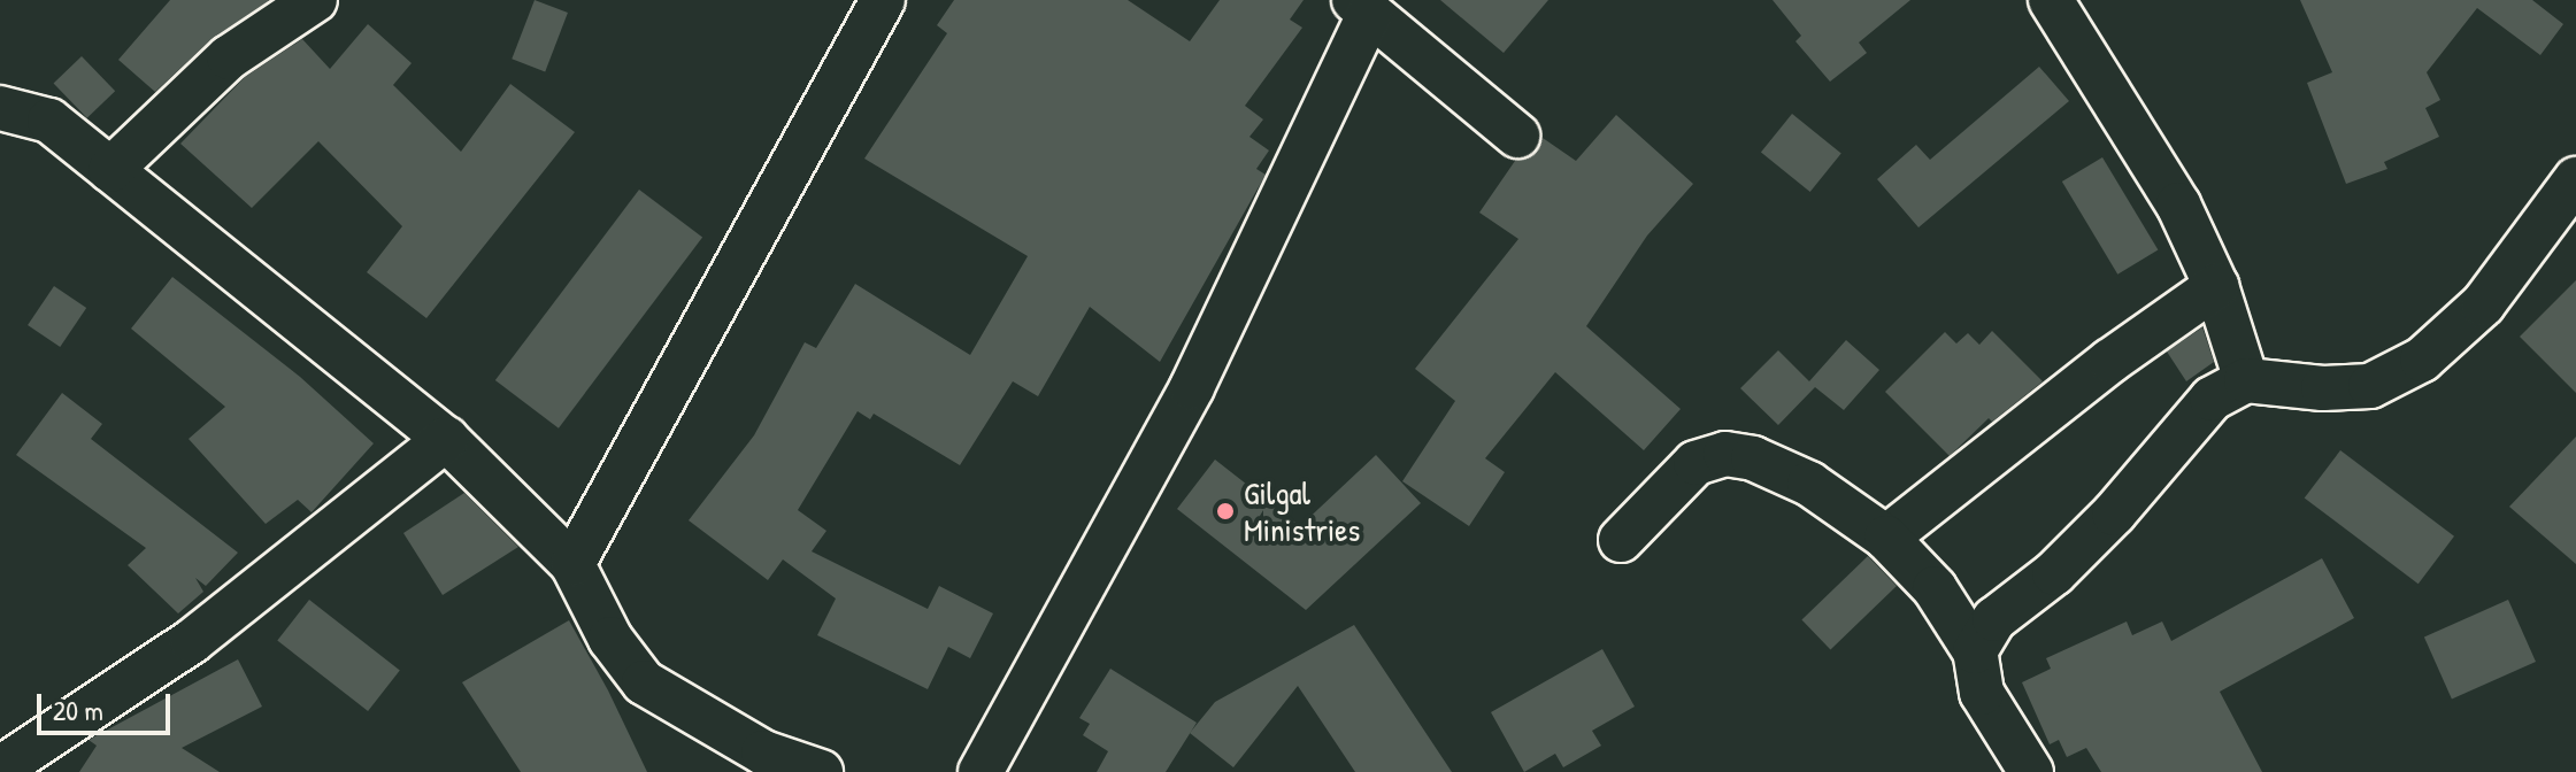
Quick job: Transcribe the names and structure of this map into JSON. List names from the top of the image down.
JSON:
{
  "places": ["Gilgal Ministries"],
  "scale_bar": "20 m"
}
